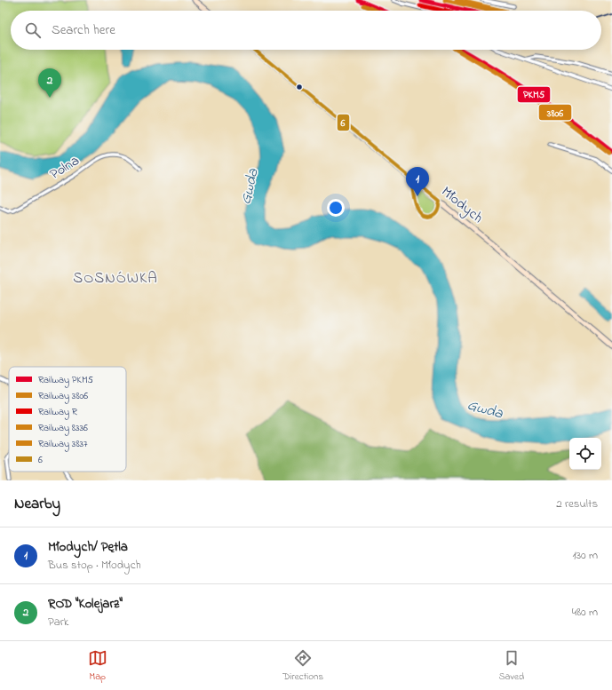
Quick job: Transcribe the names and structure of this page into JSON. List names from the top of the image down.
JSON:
{
  "streets": {
    "street": ["Polna", "Młodych"]
  },
  "districts": ["SOSNÓWKA"],
  "water": ["Gwda"],
  "lines": [
    "rail line PKM5",
    "rail line 8336",
    "rail line 3837",
    "rail line 3806",
    "rail line R",
    "transit line 6"
  ],
  "legend": [
    "Railway PKM5",
    "Railway 3806",
    "Railway R",
    "Railway 8336",
    "Railway 3837",
    "6"
  ],
  "page": {
    "search": "Search here",
    "pins": ["2", "1"],
    "heading": ["Nearby", "2 results"],
    "list": [
      {
        "mark": "1",
        "name": "Młodych/ Pętla",
        "note": "Bus stop · Młodych",
        "value": "130 m"
      },
      {
        "mark": "2",
        "name": "ROD \"Kolejarz\"",
        "note": "Park",
        "value": "480 m"
      }
    ],
    "nav": ["Map", "Directions", "Saved"]
  }
}
